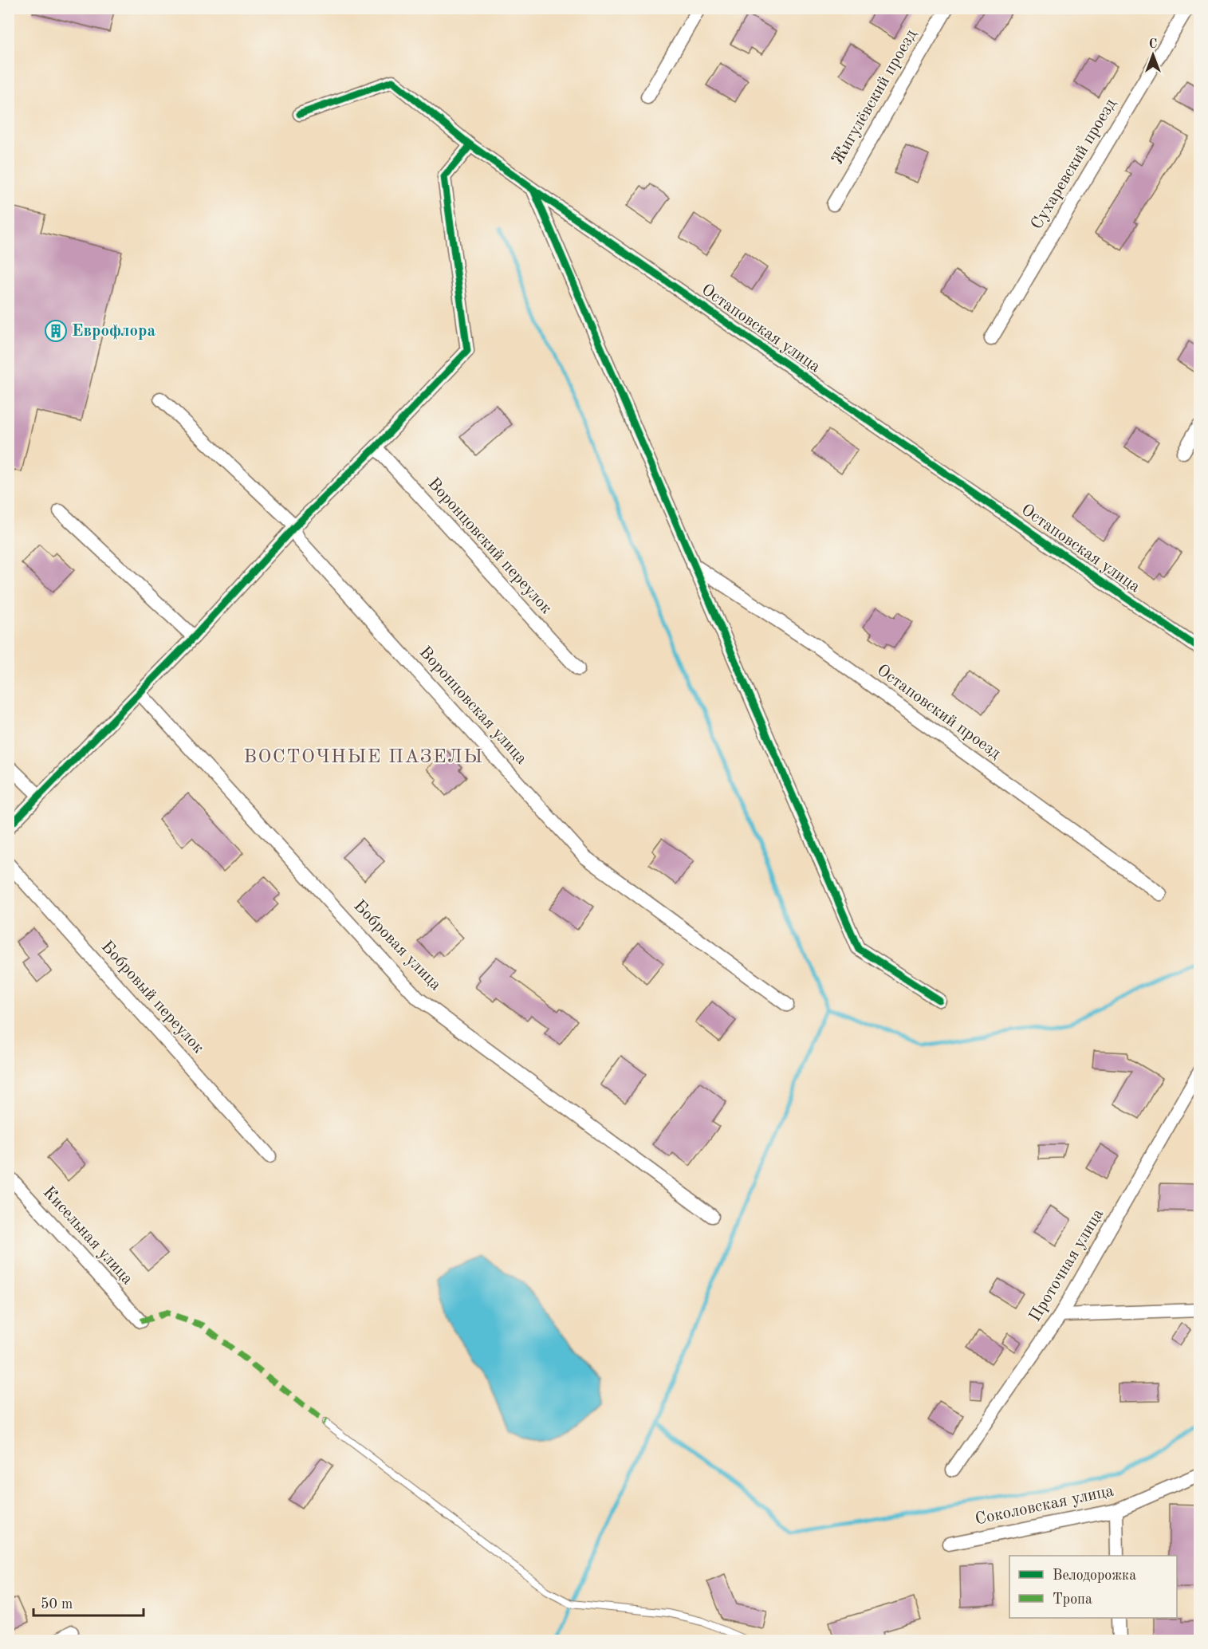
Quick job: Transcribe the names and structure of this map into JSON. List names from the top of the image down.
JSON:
{
  "streets": {
    "street": [
      "Жигулёвский проезд",
      "Сухаревский проезд",
      "Остаповская улица",
      "Воронцовский переулок",
      "Воронцовская улица",
      "Остаповский проезд",
      "Бобровая улица",
      "Бобровый переулок",
      "Кисельная улица",
      "Проточная улица",
      "Соколовская улица"
    ]
  },
  "districts": ["ВОСТОЧНЫЕ ПАЗЕЛЫ"],
  "places": {
    "building": ["Еврофлора"]
  },
  "legend": ["Велодорожка", "Тропа"],
  "scale_bar": "50 m",
  "north": "top"
}
